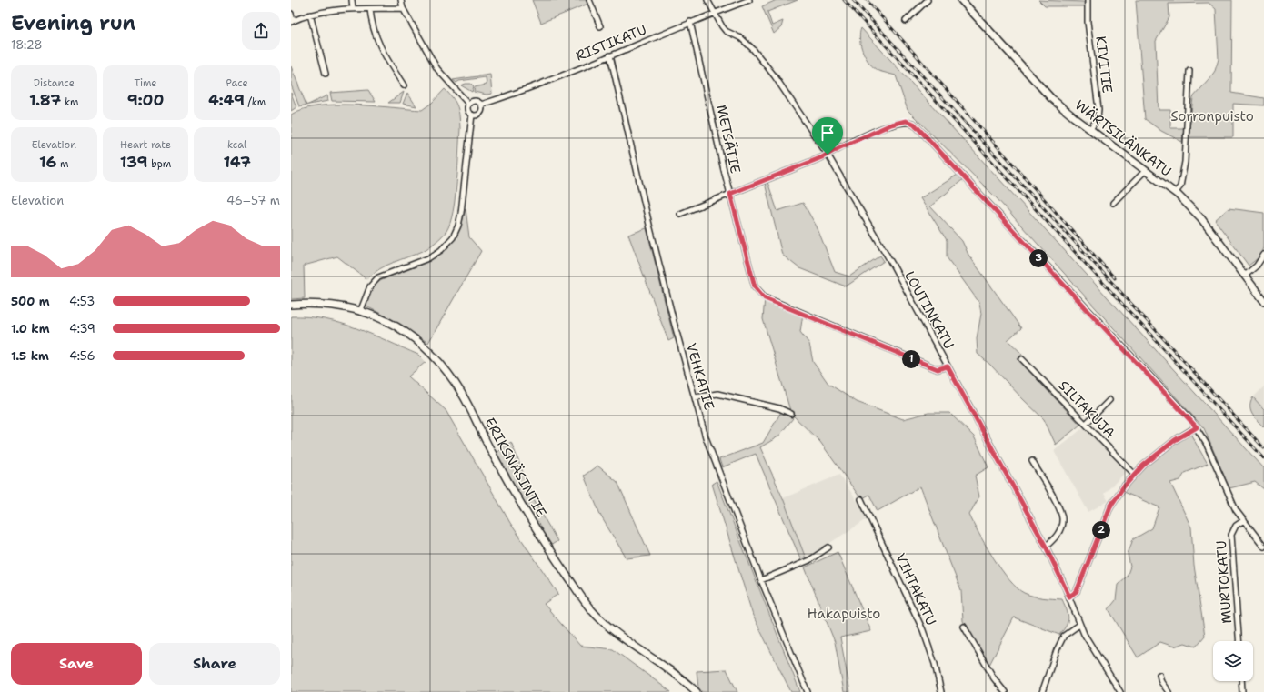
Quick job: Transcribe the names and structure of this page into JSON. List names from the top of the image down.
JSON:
{
  "streets": {
    "street": [
      "RISTIKATU",
      "KIVITIE",
      "WÄRTSILÄNKATU",
      "METSÄTIE",
      "LOUTINKATU",
      "VEHKATIE",
      "SILTAKUJA",
      "ERIKSNÄSINTIE",
      "MURTOKATU",
      "VIHTAKATU"
    ]
  },
  "crossings": [
    ["RISTIKATU", "METSÄTIE"],
    ["RISTIKATU", "LOUTINKATU"],
    ["RISTIKATU", "VEHKATIE"],
    ["KIVITIE", "WÄRTSILÄNKATU"],
    ["METSÄTIE", "LOUTINKATU"]
  ],
  "parks": ["Sorronpuisto", "Hakapuisto"],
  "page": {
    "heading": ["Evening run", "18:28"],
    "stats": [
      ["Distance", "1.87 km"],
      ["Time", "9:00"],
      ["Pace", "4:49 /km"],
      ["Elevation", "16 m"],
      ["Heart rate", "139 bpm"],
      ["kcal", "147"]
    ],
    "chart": ["Elevation", "46–57 m"],
    "pins": ["3", "1", "2"],
    "list": [
      {
        "name": "500 m",
        "note": "4:53"
      },
      {
        "name": "1.0 km",
        "note": "4:39"
      },
      {
        "name": "1.5 km",
        "note": "4:56"
      }
    ],
    "buttons": ["Save", "Share"]
  }
}
